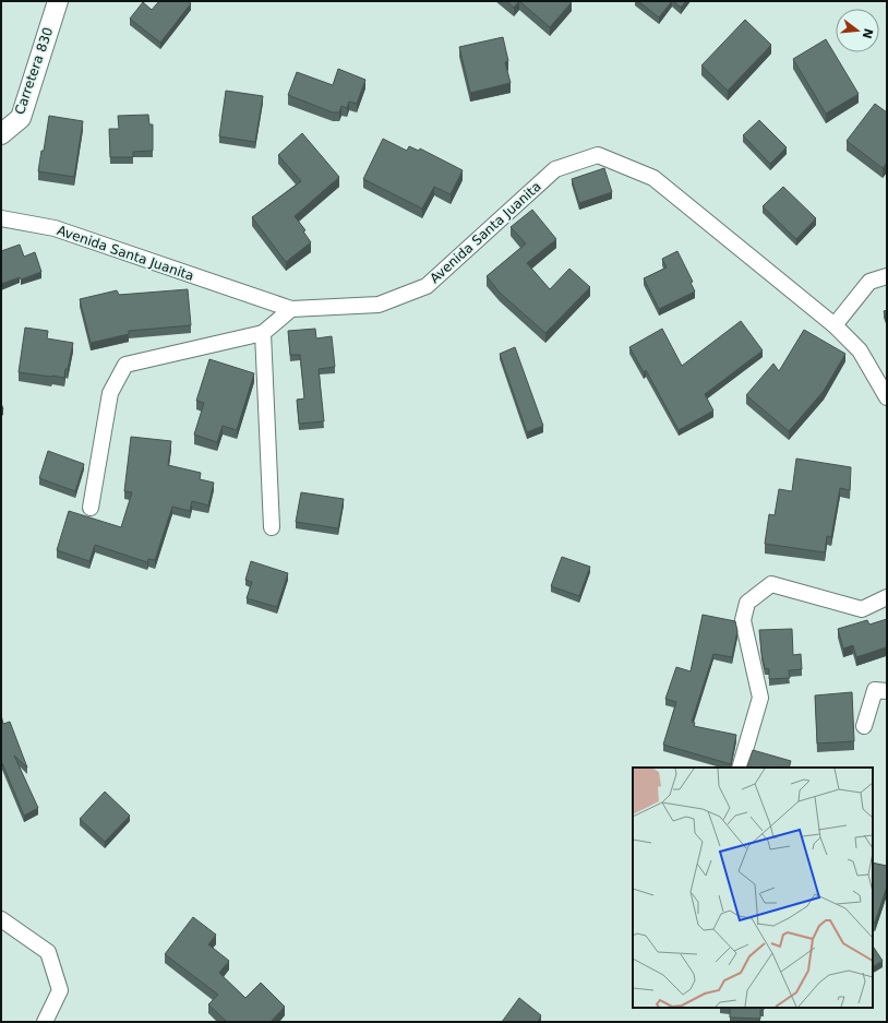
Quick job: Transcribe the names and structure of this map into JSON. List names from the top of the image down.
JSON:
{
  "streets": {
    "street": ["Carretera 830", "Avenida Santa Juanita"]
  },
  "north": "right"
}
